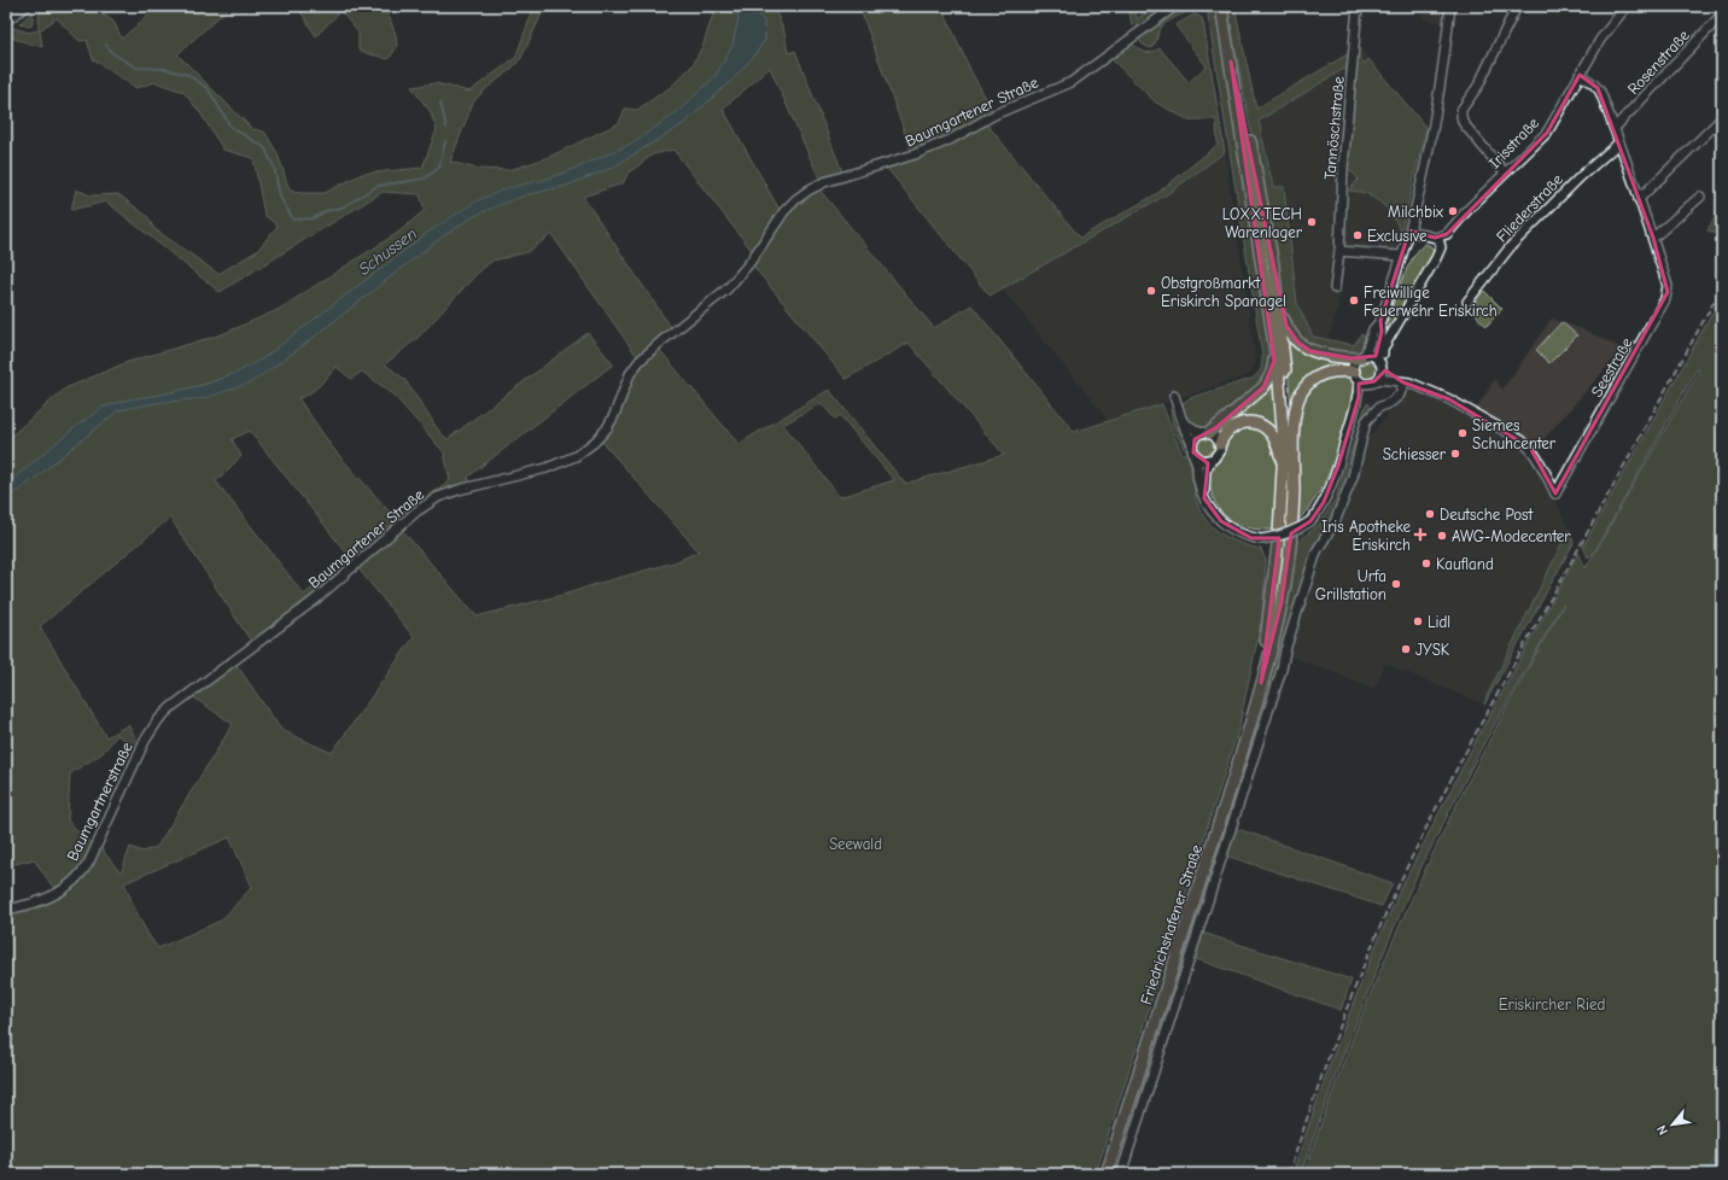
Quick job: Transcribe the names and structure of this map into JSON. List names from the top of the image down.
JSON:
{
  "streets": {
    "main road": ["Friedrichshafener Straße"],
    "street": [
      "Rosenstraße",
      "Baumgartener Straße",
      "Tannöschstraße",
      "Irisstraße",
      "Fliederstraße",
      "Seestraße",
      "Baumgartnerstraße"
    ]
  },
  "crossings": [
    ["Rosenstraße", "Seestraße"],
    ["Baumgartener Straße", "Baumgartnerstraße"],
    ["Irisstraße", "Seestraße"],
    ["Fliederstraße", "Seestraße"]
  ],
  "water": ["Schussen"],
  "parks": ["Seewald", "Eriskircher Ried"],
  "places": {
    "other": [
      "Milchbix",
      "LOXX.TECH Warenlager",
      "Exclusive",
      "Obstgroßmarkt Eriskirch Spanagel",
      "Freiwillige Feuerwehr Eriskirch",
      "Siemes Schuhcenter",
      "Schiesser",
      "Deutsche Post",
      "AWG-Modecenter",
      "Kaufland",
      "Urfa Grillstation",
      "Lidl",
      "JYSK"
    ],
    "health": ["Iris Apotheke Eriskirch"]
  },
  "north": "bottom left"
}
